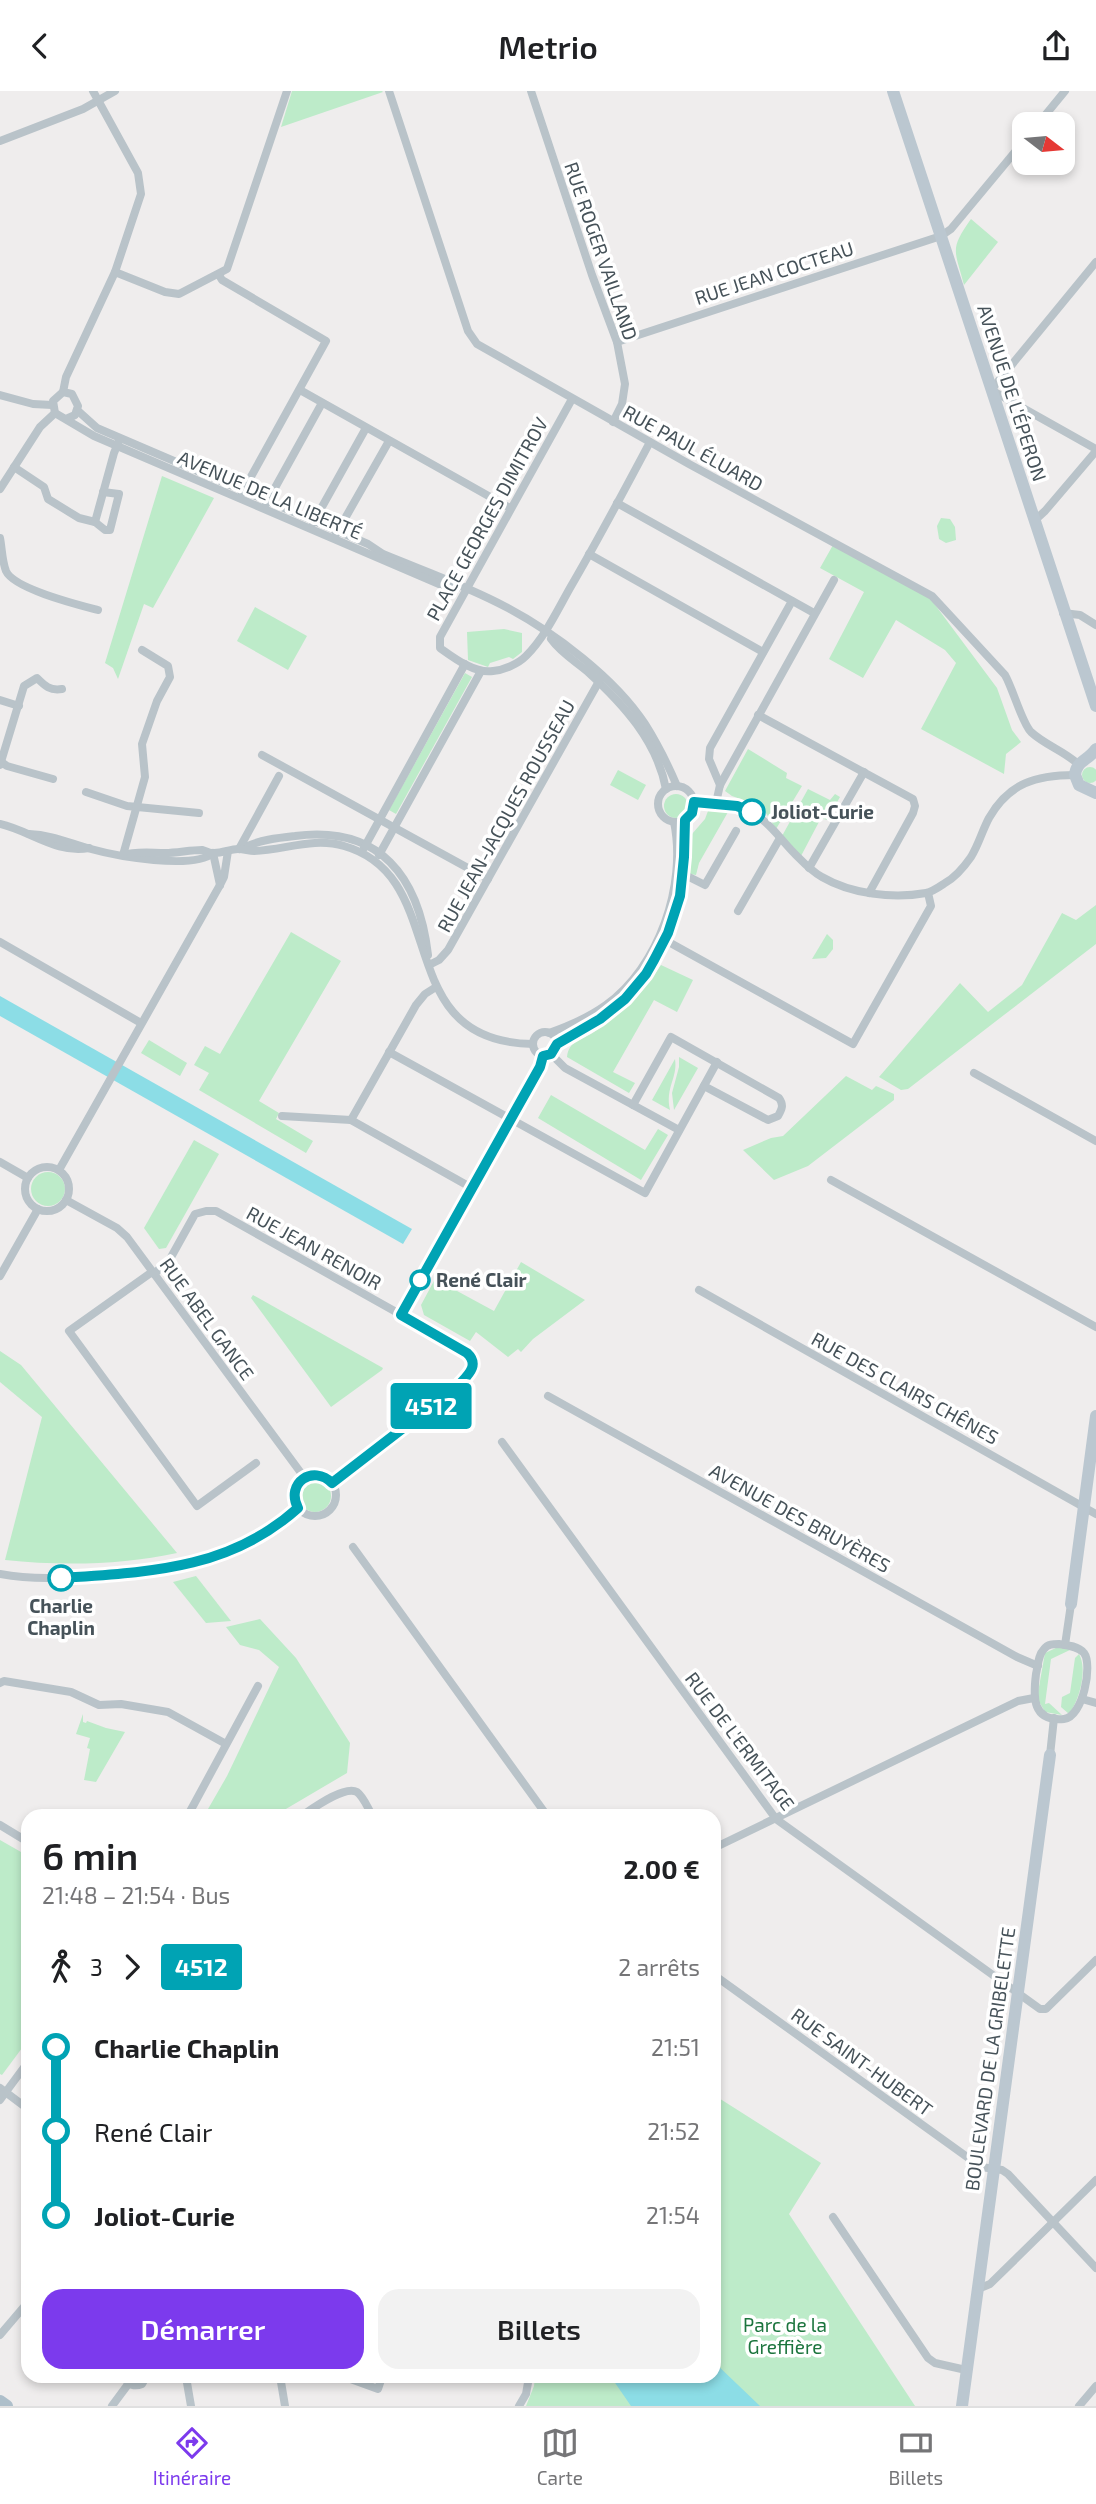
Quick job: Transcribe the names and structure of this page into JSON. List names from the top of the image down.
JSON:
{
  "streets": {
    "main road": ["AVENUE DE L'ÉPERON", "BOULEVARD DE LA GRIBELETTE"],
    "street": [
      "RUE ROGER VAILLAND",
      "RUE JEAN COCTEAU",
      "RUE PAUL ÉLUARD",
      "AVENUE DE LA LIBERTÉ",
      "PLACE GEORGES DIMITROV",
      "RUE JEAN-JACQUES ROUSSEAU",
      "RUE JEAN RENOIR",
      "RUE ABEL GANCE",
      "RUE DES CLAIRS CHÊNES",
      "AVENUE DES BRUYÈRES",
      "RUE DE L'ERMITAGE",
      "RUE SAINT-HUBERT"
    ]
  },
  "crossings": [
    ["RUE ROGER VAILLAND", "RUE JEAN COCTEAU"],
    ["RUE ROGER VAILLAND", "RUE PAUL ÉLUARD"],
    ["RUE JEAN COCTEAU", "AVENUE DE L'ÉPERON"],
    ["RUE PAUL ÉLUARD", "PLACE GEORGES DIMITROV"],
    ["AVENUE DE LA LIBERTÉ", "PLACE GEORGES DIMITROV"],
    ["AVENUE DE LA LIBERTÉ", "RUE JEAN-JACQUES ROUSSEAU"],
    ["RUE JEAN RENOIR", "RUE ABEL GANCE"],
    ["AVENUE DES BRUYÈRES", "BOULEVARD DE LA GRIBELETTE"],
    ["RUE DE L'ERMITAGE", "BOULEVARD DE LA GRIBELETTE"],
    ["BOULEVARD DE LA GRIBELETTE", "RUE SAINT-HUBERT"]
  ],
  "parks": ["Parc de la Greffière"],
  "places": ["Joliot-Curie", "René Clair", "Charlie Chaplin"],
  "lines": ["bus line 4512"],
  "north": "right",
  "page": {
    "header": "Metrio",
    "on_map": "4512",
    "heading": ["6 min", "21:48 – 21:54 · Bus", "2.00 €"],
    "legs": ["3", "4512", "2 arrêts"],
    "list": [
      {
        "name": "Charlie Chaplin",
        "value": "21:51"
      },
      {
        "name": "René Clair",
        "value": "21:52"
      },
      {
        "name": "Joliot-Curie",
        "value": "21:54"
      }
    ],
    "buttons": ["Démarrer", "Billets"],
    "tabs": ["Itinéraire", "Carte", "Billets"]
  }
}
